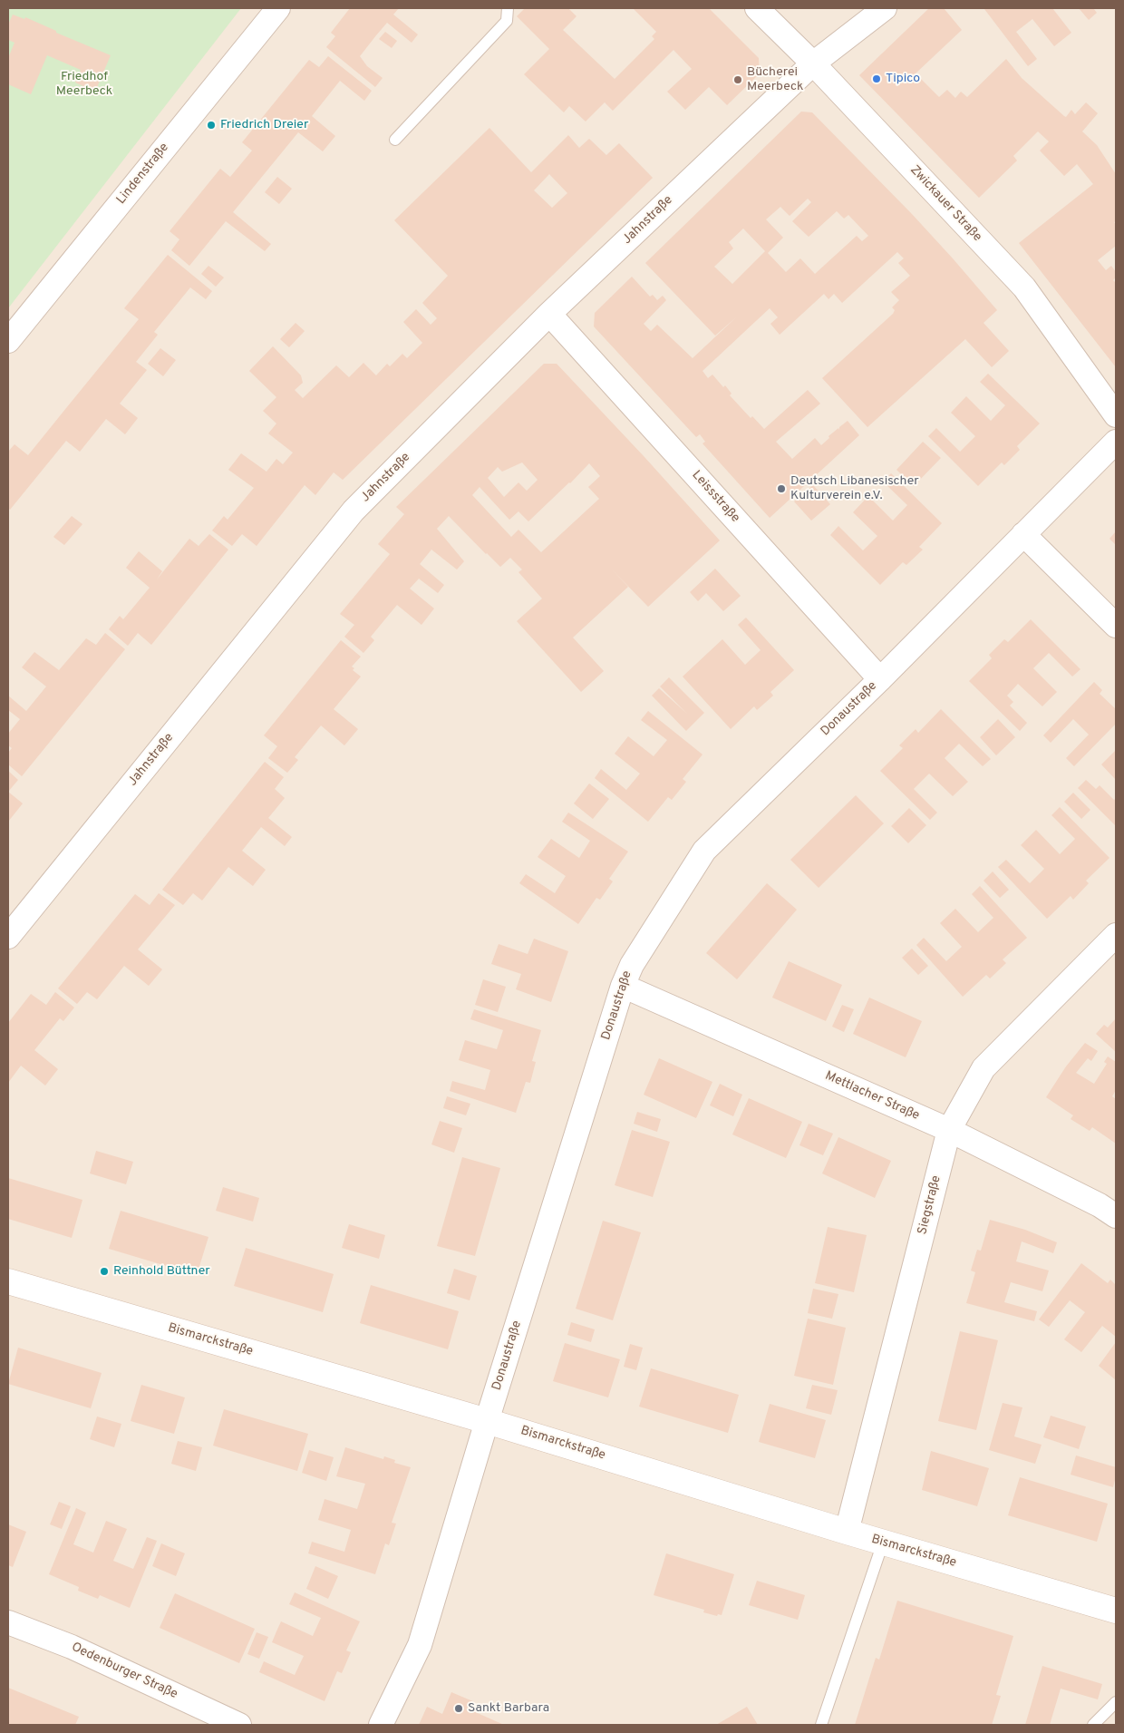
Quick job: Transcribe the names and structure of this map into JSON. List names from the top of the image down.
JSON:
{
  "streets": {
    "main road": ["Bismarckstraße"],
    "street": [
      "Lindenstraße",
      "Zwickauer Straße",
      "Jahnstraße",
      "Leissstraße",
      "Donaustraße",
      "Mettlacher Straße",
      "Siegstraße",
      "Oedenburger Straße"
    ]
  },
  "crossings": [
    ["Zwickauer Straße", "Jahnstraße"],
    ["Jahnstraße", "Leissstraße"],
    ["Leissstraße", "Donaustraße"],
    ["Donaustraße", "Mettlacher Straße"],
    ["Donaustraße", "Bismarckstraße"],
    ["Mettlacher Straße", "Siegstraße"],
    ["Siegstraße", "Bismarckstraße"]
  ],
  "parks": ["Friedhof Meerbeck"],
  "places": [
    "Tipico",
    "Bücherei Meerbeck",
    "Friedrich Dreier",
    "Deutsch Libanesischer Kulturverein e.V.",
    "Reinhold Büttner",
    "Sankt Barbara"
  ]
}
